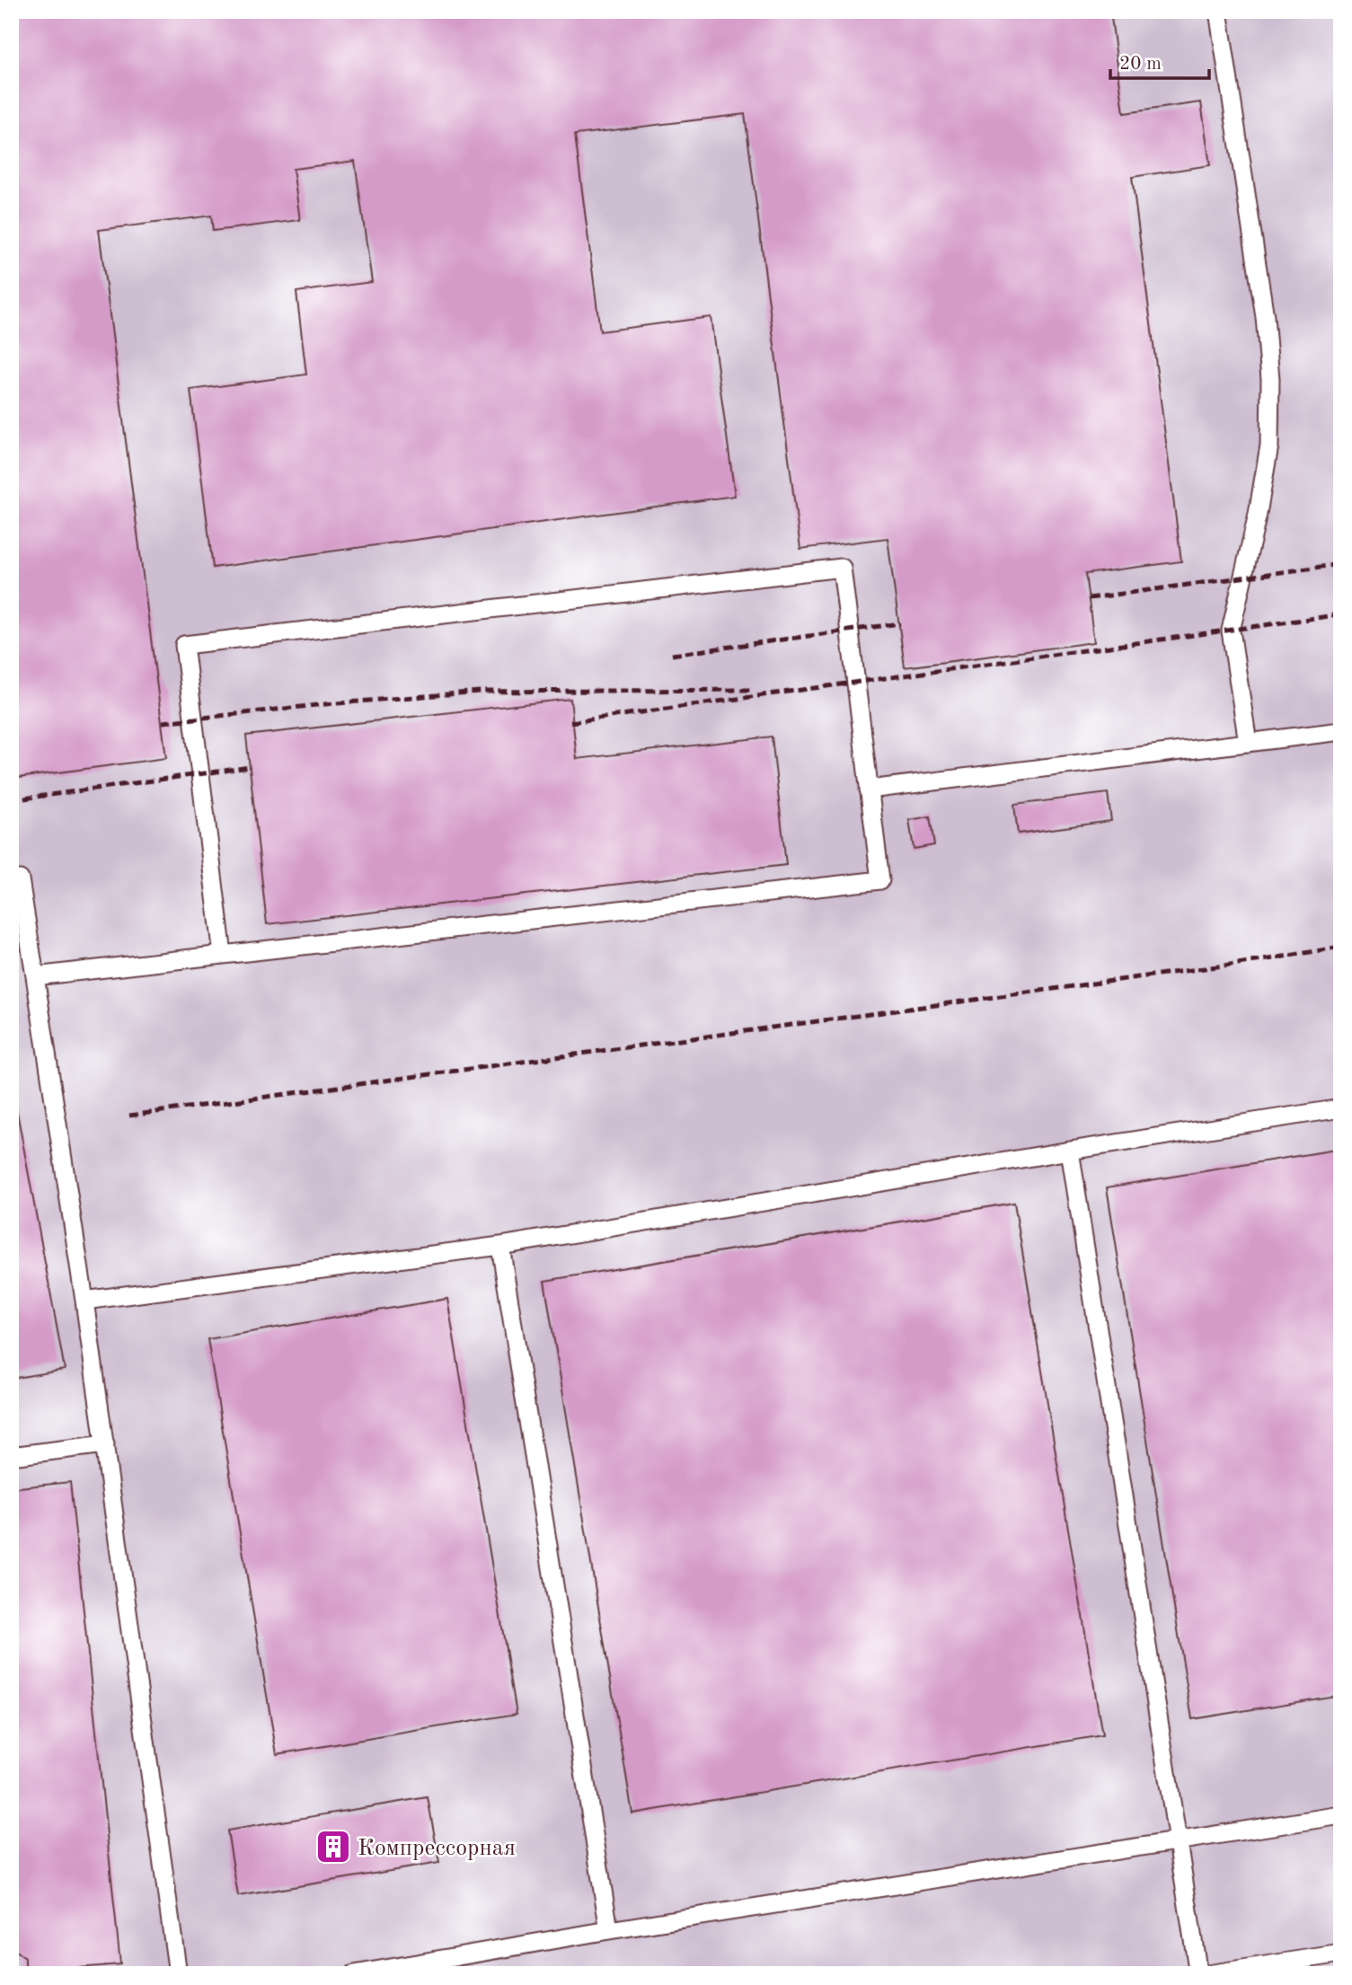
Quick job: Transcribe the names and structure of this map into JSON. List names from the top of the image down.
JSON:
{
  "places": {
    "building": ["Компрессорная"]
  },
  "scale_bar": "20 m"
}
